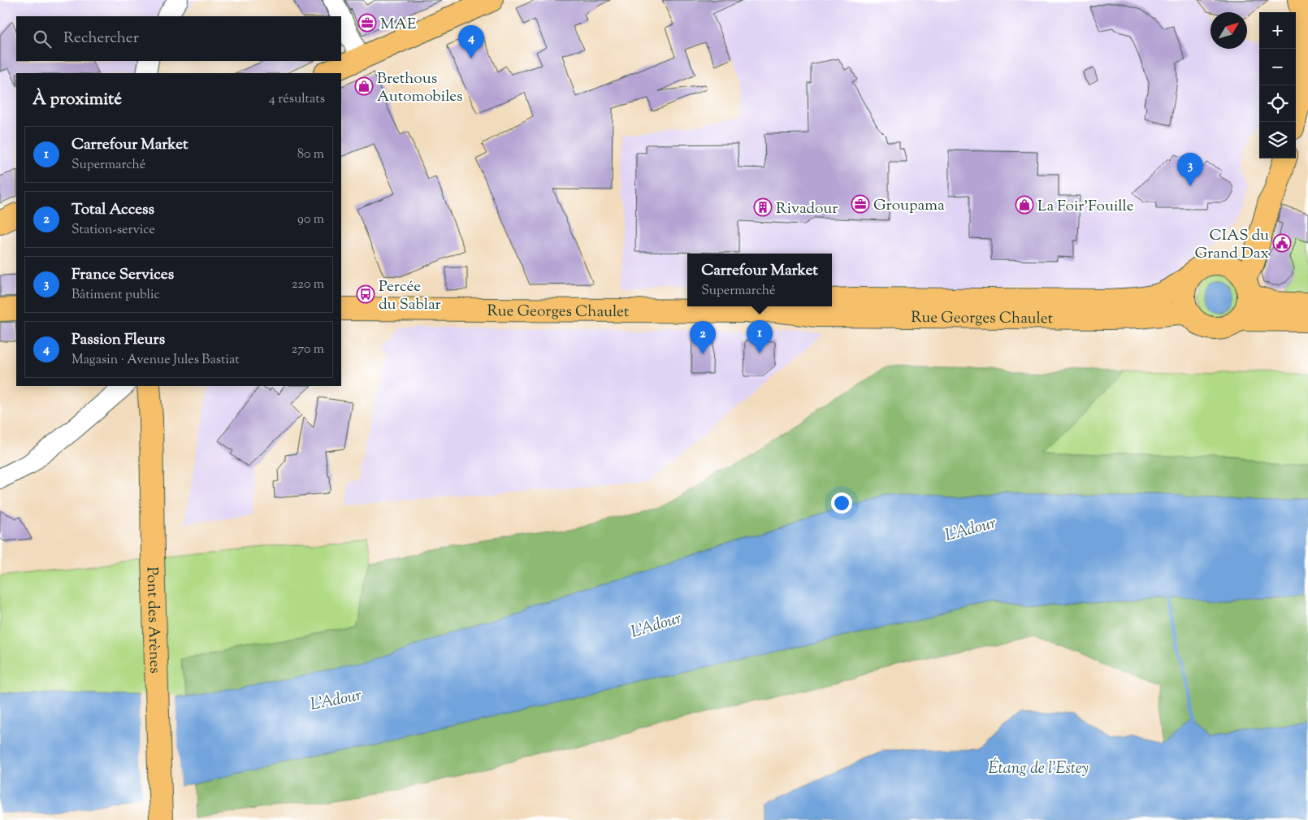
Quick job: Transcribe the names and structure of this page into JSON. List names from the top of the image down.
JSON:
{
  "streets": {
    "main road": ["Rue Georges Chaulet", "Pont des Arènes"]
  },
  "water": ["L'Adour", "Étang de l'Estey"],
  "places": {
    "office": ["MAE", "Groupama"],
    "shop": ["Brethous Automobiles", "La Foir'Fouille"],
    "building": ["Rivadour"],
    "public building": ["CIAS du Grand Dax"],
    "bus stop": ["Percée du Sablar"]
  },
  "north": "top right",
  "page": {
    "map_buttons": ["+", "−"],
    "search": "Rechercher",
    "pins": [
      "4",
      "3",
      "1",
      "2"
    ],
    "heading": ["À proximité", "4 résultats"],
    "list": [
      {
        "mark": "1",
        "name": "Carrefour Market",
        "note": "Supermarché",
        "value": "80 m"
      },
      {
        "mark": "2",
        "name": "Total Access",
        "note": "Station-service",
        "value": "90 m"
      },
      {
        "mark": "3",
        "name": "France Services",
        "note": "Bâtiment public",
        "value": "220 m"
      },
      {
        "mark": "4",
        "name": "Passion Fleurs",
        "note": "Magasin · Avenue Jules Bastiat",
        "value": "270 m"
      }
    ],
    "popup": ["Carrefour Market", "Supermarché"]
  }
}
